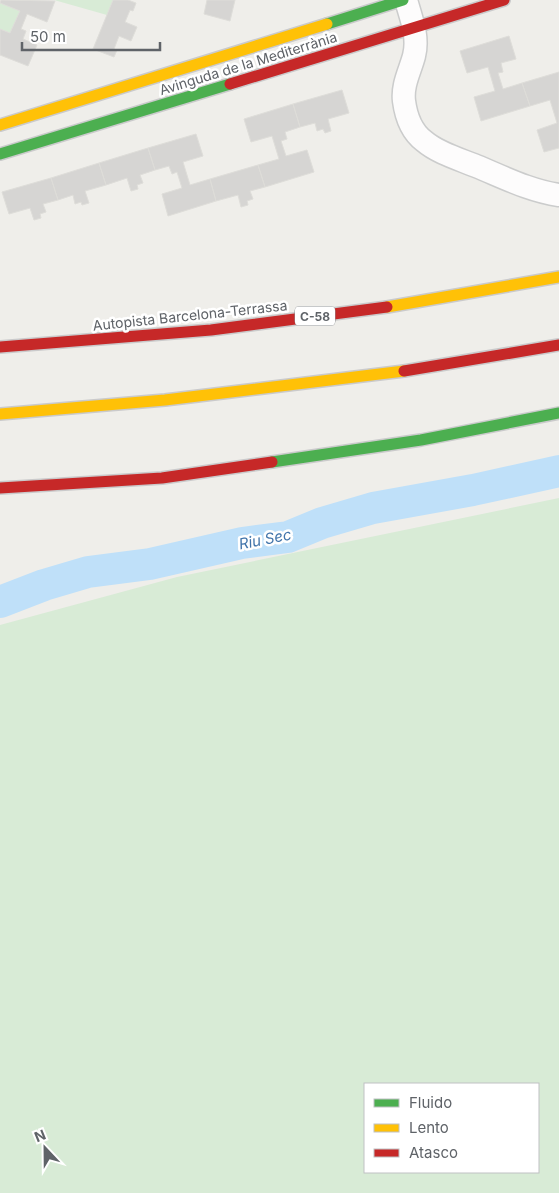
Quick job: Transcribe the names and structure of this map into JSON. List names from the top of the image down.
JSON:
{
  "streets": {
    "main road": ["Avinguda de la Mediterrània", "Autopista Barcelona-Terrassa", "C-58"]
  },
  "water": ["Riu Sec"],
  "legend": ["Fluido", "Lento", "Atasco"],
  "scale_bar": "50 m",
  "north": "top"
}
